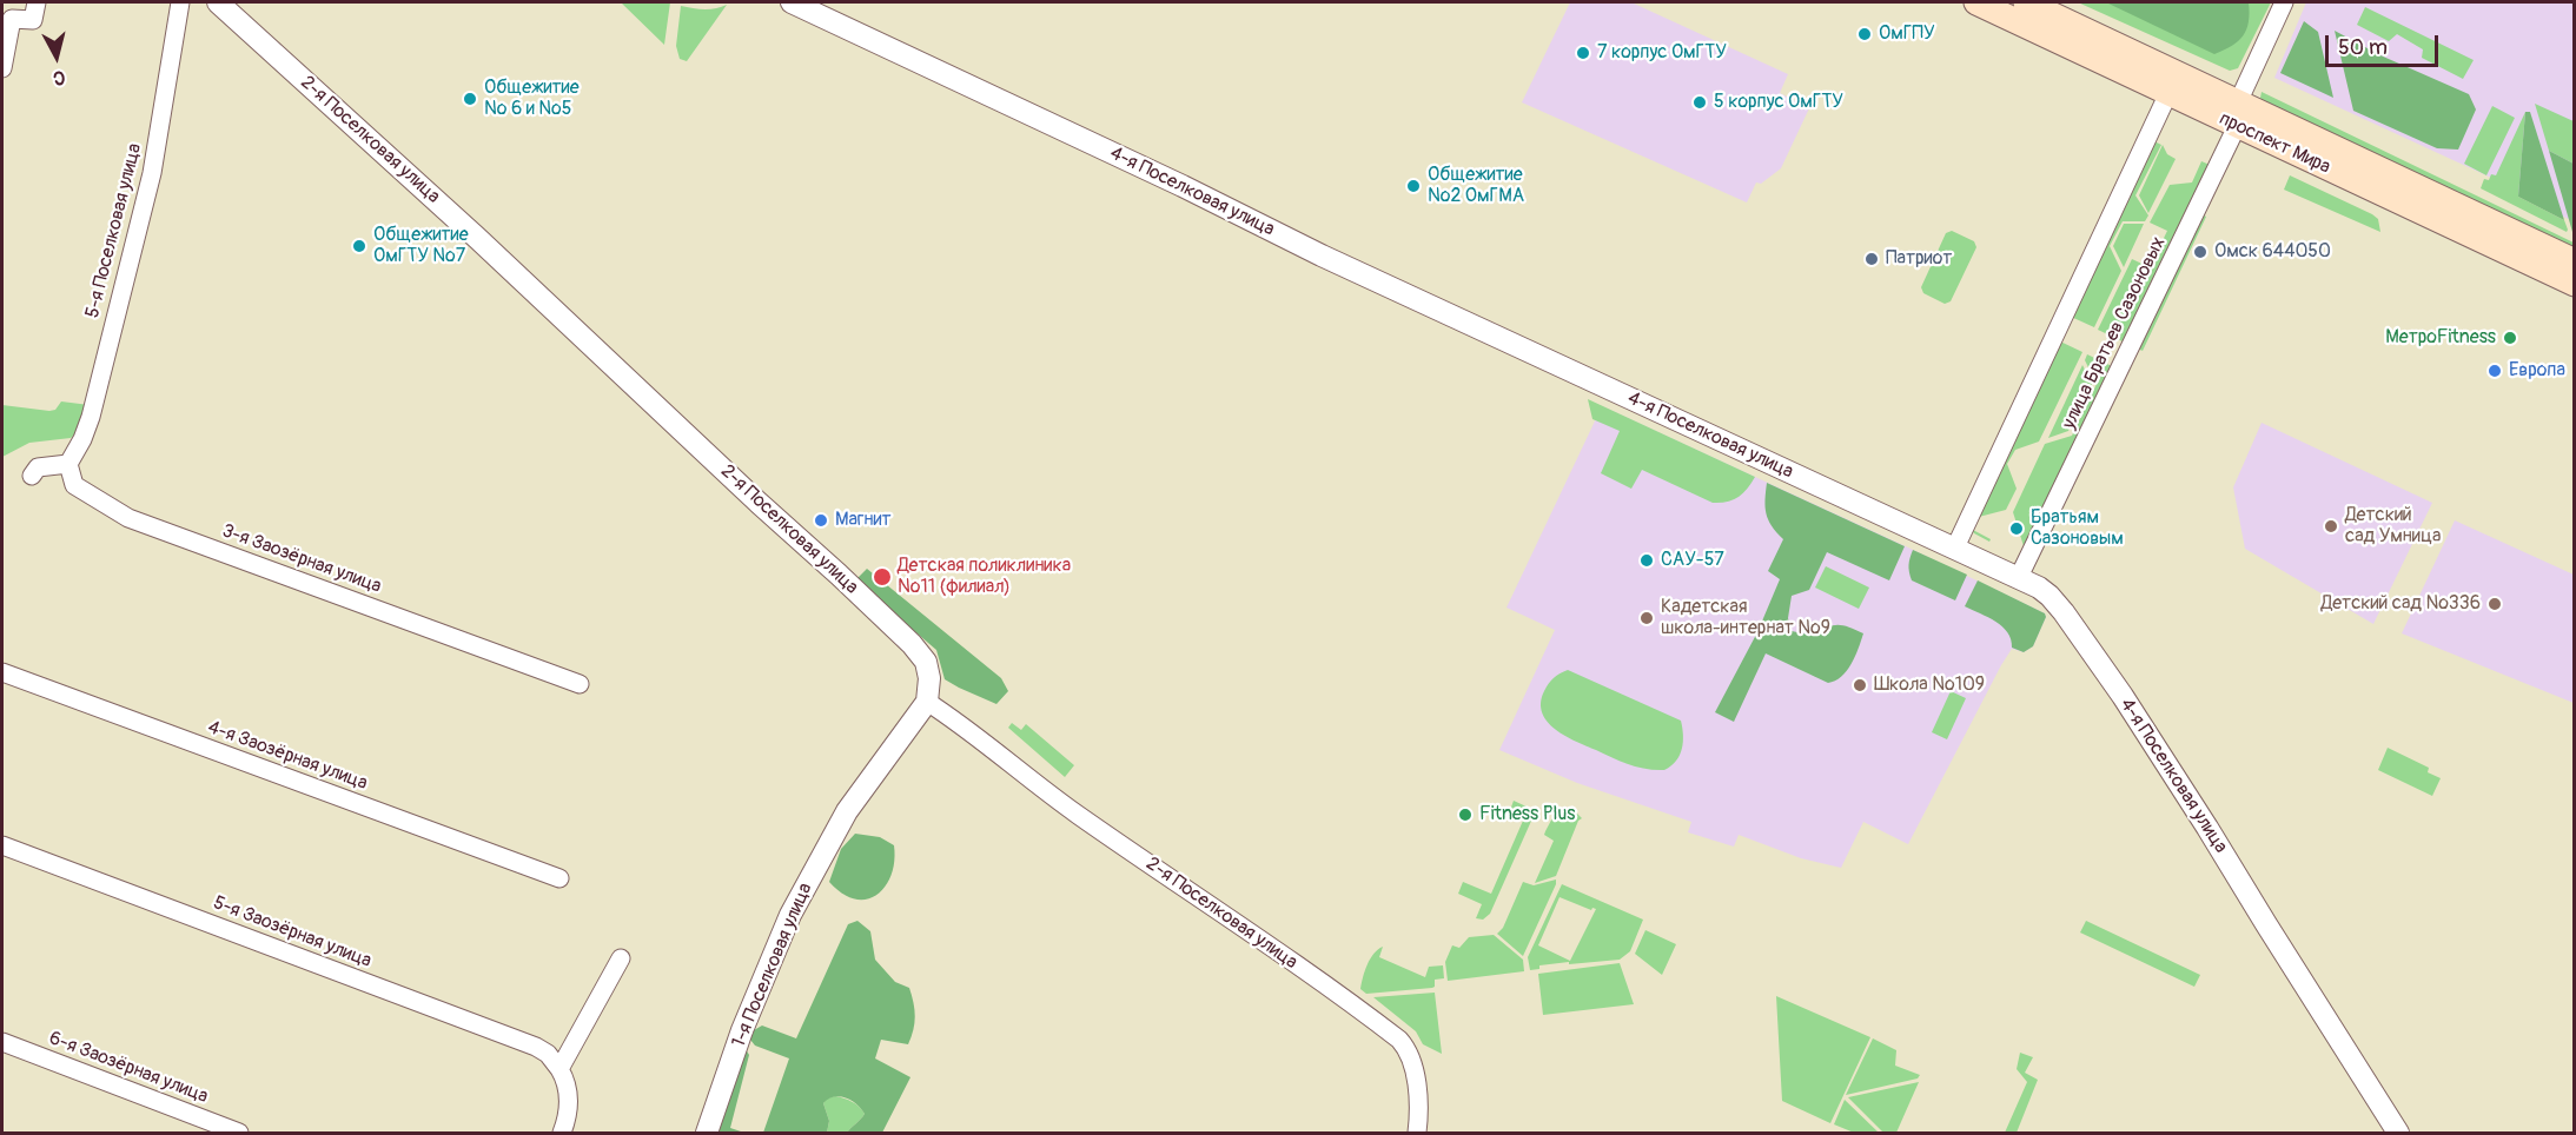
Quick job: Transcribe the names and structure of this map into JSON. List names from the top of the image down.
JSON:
{
  "streets": {
    "main road": ["проспект Мира"],
    "street": [
      "2-я Поселковая улица",
      "4-я Поселковая улица",
      "5-я Поселковая улица",
      "улица Братьев Сазоновых",
      "3-я Заозёрная улица",
      "4-я Заозёрная улица",
      "5-я Заозёрная улица",
      "1-я Поселковая улица",
      "6-я Заозёрная улица"
    ]
  },
  "crossings": [
    ["2-я Поселковая улица", "1-я Поселковая улица"],
    ["проспект Мира", "улица Братьев Сазоновых"],
    ["4-я Поселковая улица", "улица Братьев Сазоновых"],
    ["5-я Поселковая улица", "3-я Заозёрная улица"]
  ],
  "places": [
    "ОмГПУ",
    "7 корпус ОмГТУ",
    "Общежитие № 6 и №5",
    "5 корпус ОмГТУ",
    "Общежитие №2 ОмГМА",
    "Общежитие ОмГТУ №7",
    "Омск 644050",
    "Патриот",
    "МетроFitness",
    "Европа",
    "Магнит",
    "Детский сад Умница",
    "Братьям Сазоновым",
    "САУ-57",
    "Детская поликлиника №11 (филиал)",
    "Детский сад №336",
    "Кадетская школа-интернат №9",
    "Школа №109",
    "Fitness Plus"
  ],
  "scale_bar": "50 m",
  "north": "bottom"
}
